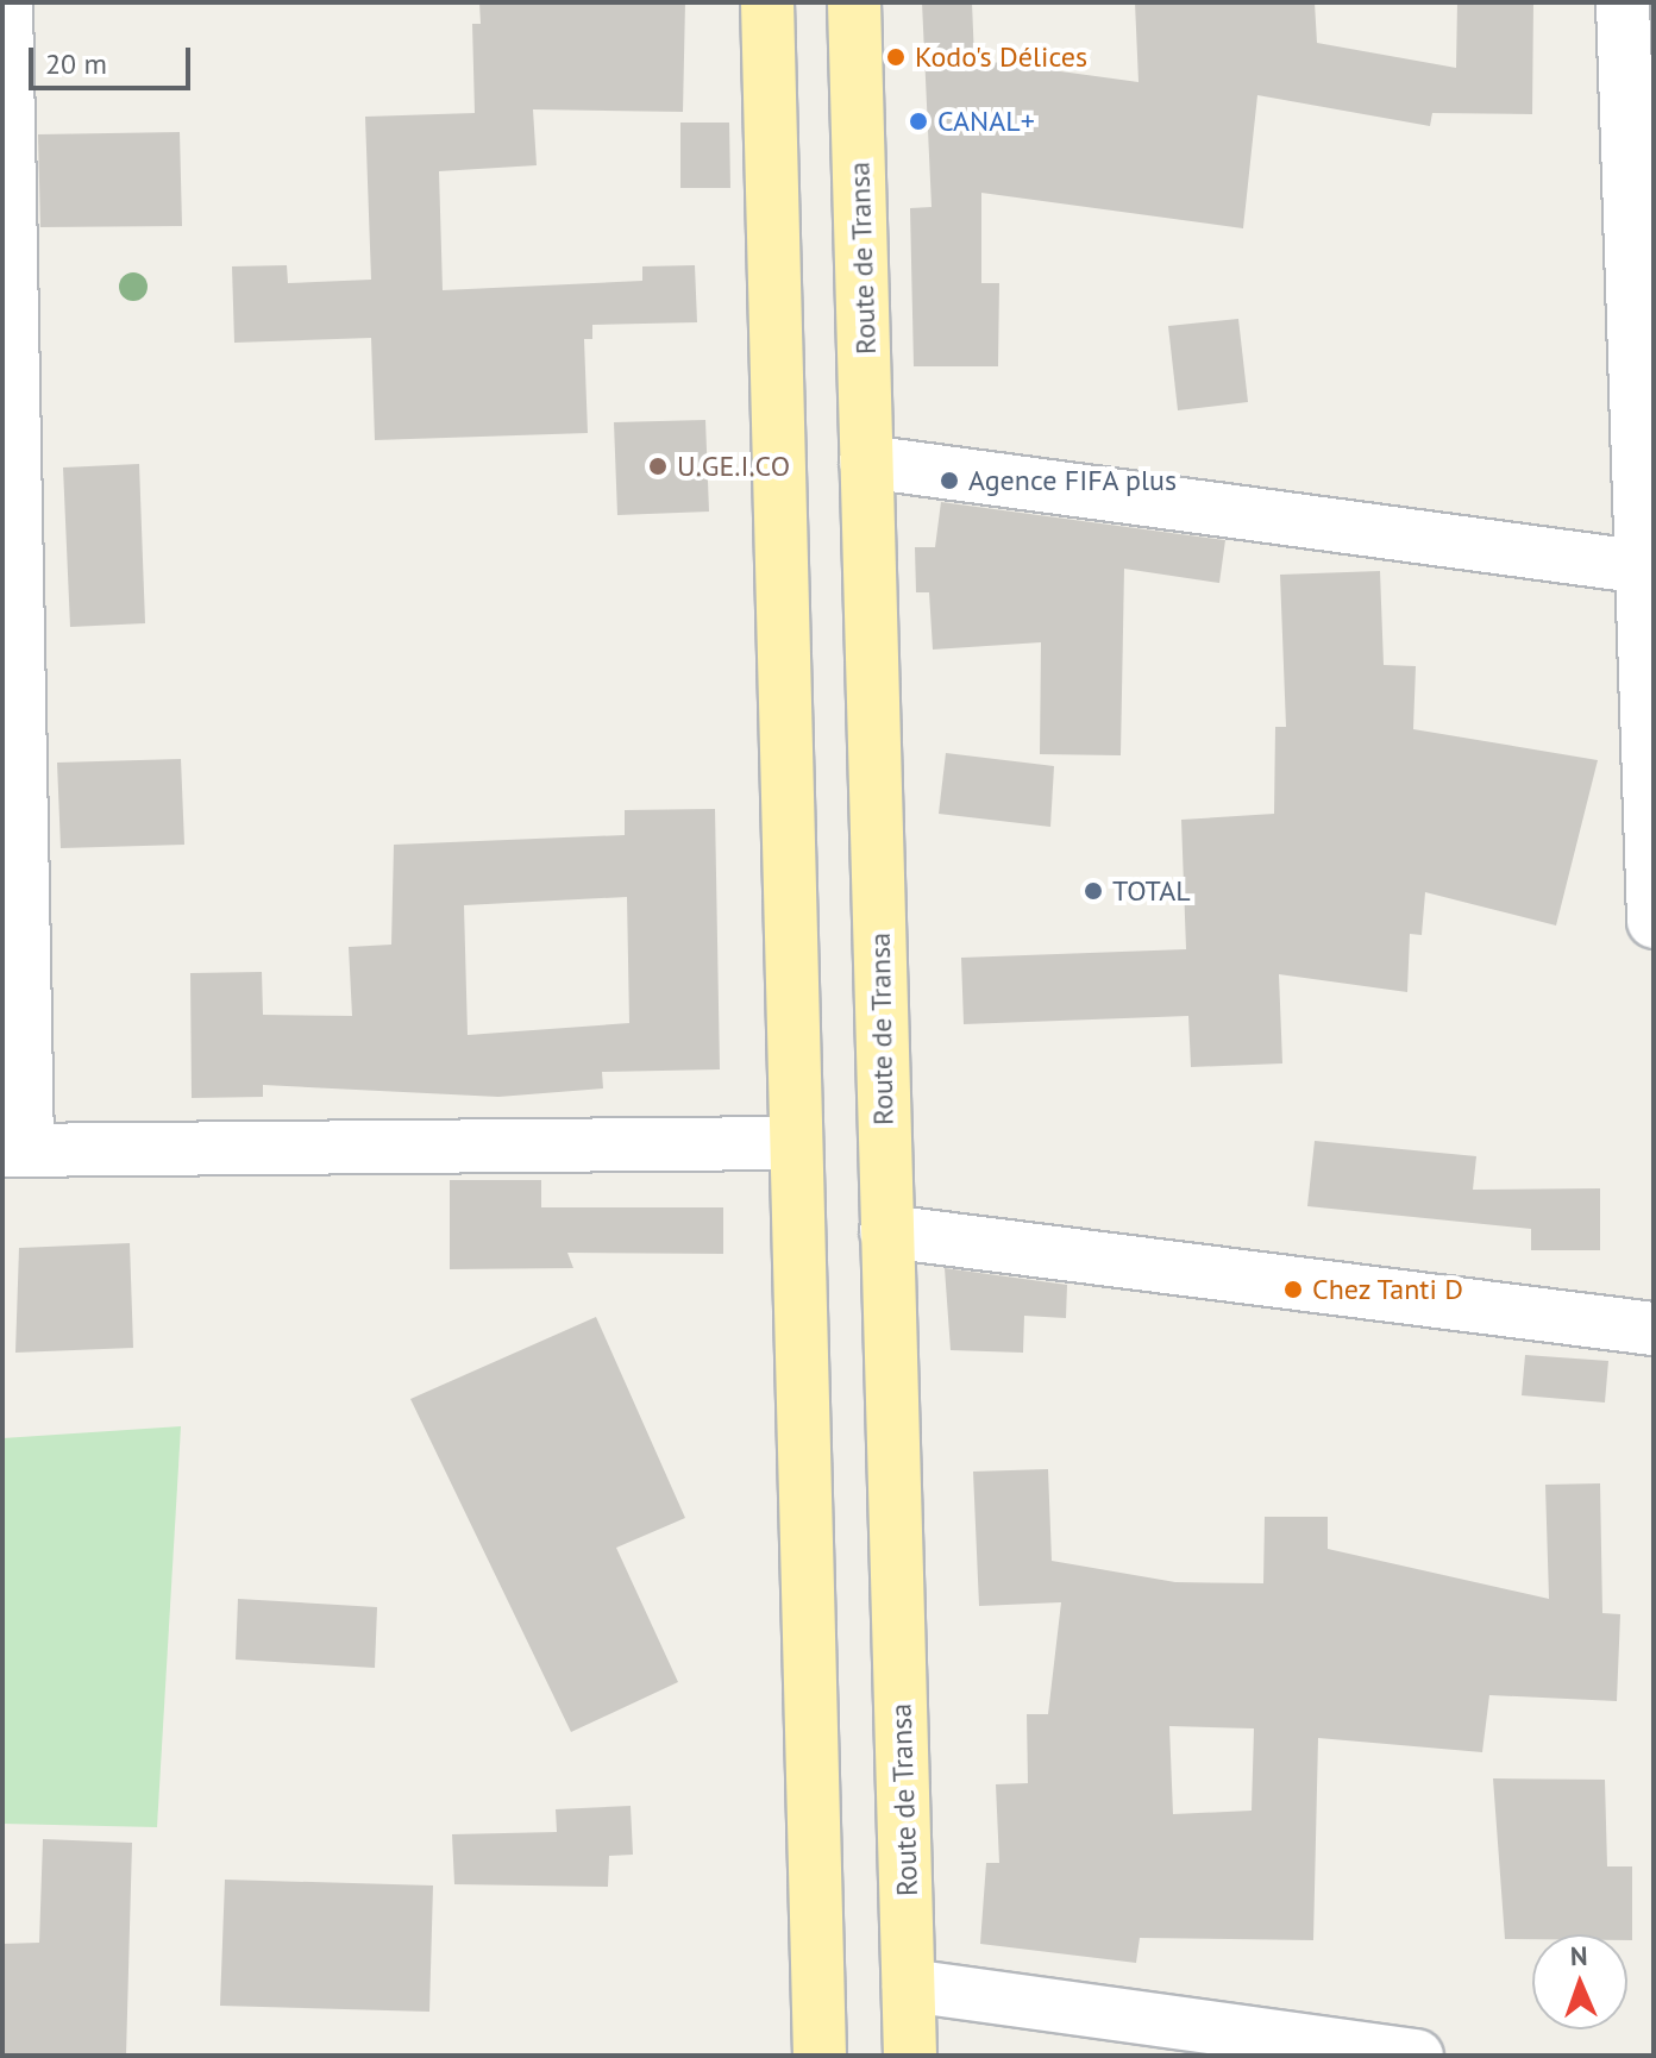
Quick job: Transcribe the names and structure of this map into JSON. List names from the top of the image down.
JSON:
{
  "streets": {
    "main road": ["Route de Transa"]
  },
  "places": [
    "Kodo's Délices",
    "CANAL+",
    "U.GE.I.CO",
    "Agence FIFA plus",
    "TOTAL",
    "Chez Tanti D"
  ],
  "scale_bar": "20 m",
  "north": "top"
}
